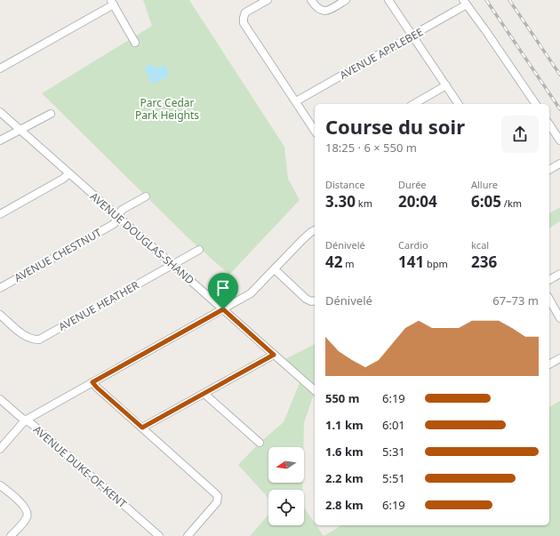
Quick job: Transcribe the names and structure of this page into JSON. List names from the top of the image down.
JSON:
{
  "streets": {
    "street": [
      "AVENUE APPLEBEE",
      "AVENUE DOUGLAS-SHAND",
      "AVENUE CHESTNUT",
      "AVENUE HEATHER",
      "AVENUE DUKE-OF-KENT"
    ]
  },
  "crossings": [
    ["AVENUE DOUGLAS-SHAND", "AVENUE CHESTNUT"],
    ["AVENUE DOUGLAS-SHAND", "AVENUE HEATHER"]
  ],
  "parks": ["Parc Cedar Park Heights"],
  "north": "left",
  "page": {
    "heading": ["Course du soir", "18:25 · 6 × 550 m"],
    "stats": [
      ["Distance", "3.30 km"],
      ["Durée", "20:04"],
      ["Allure", "6:05 /km"],
      ["Dénivelé", "42 m"],
      ["Cardio", "141 bpm"],
      ["kcal", "236"]
    ],
    "chart": ["Dénivelé", "67–73 m"],
    "list": [
      {
        "name": "550 m",
        "note": "6:19"
      },
      {
        "name": "1.1 km",
        "note": "6:01"
      },
      {
        "name": "1.6 km",
        "note": "5:31"
      },
      {
        "name": "2.2 km",
        "note": "5:51"
      },
      {
        "name": "2.8 km",
        "note": "6:19"
      }
    ]
  }
}
